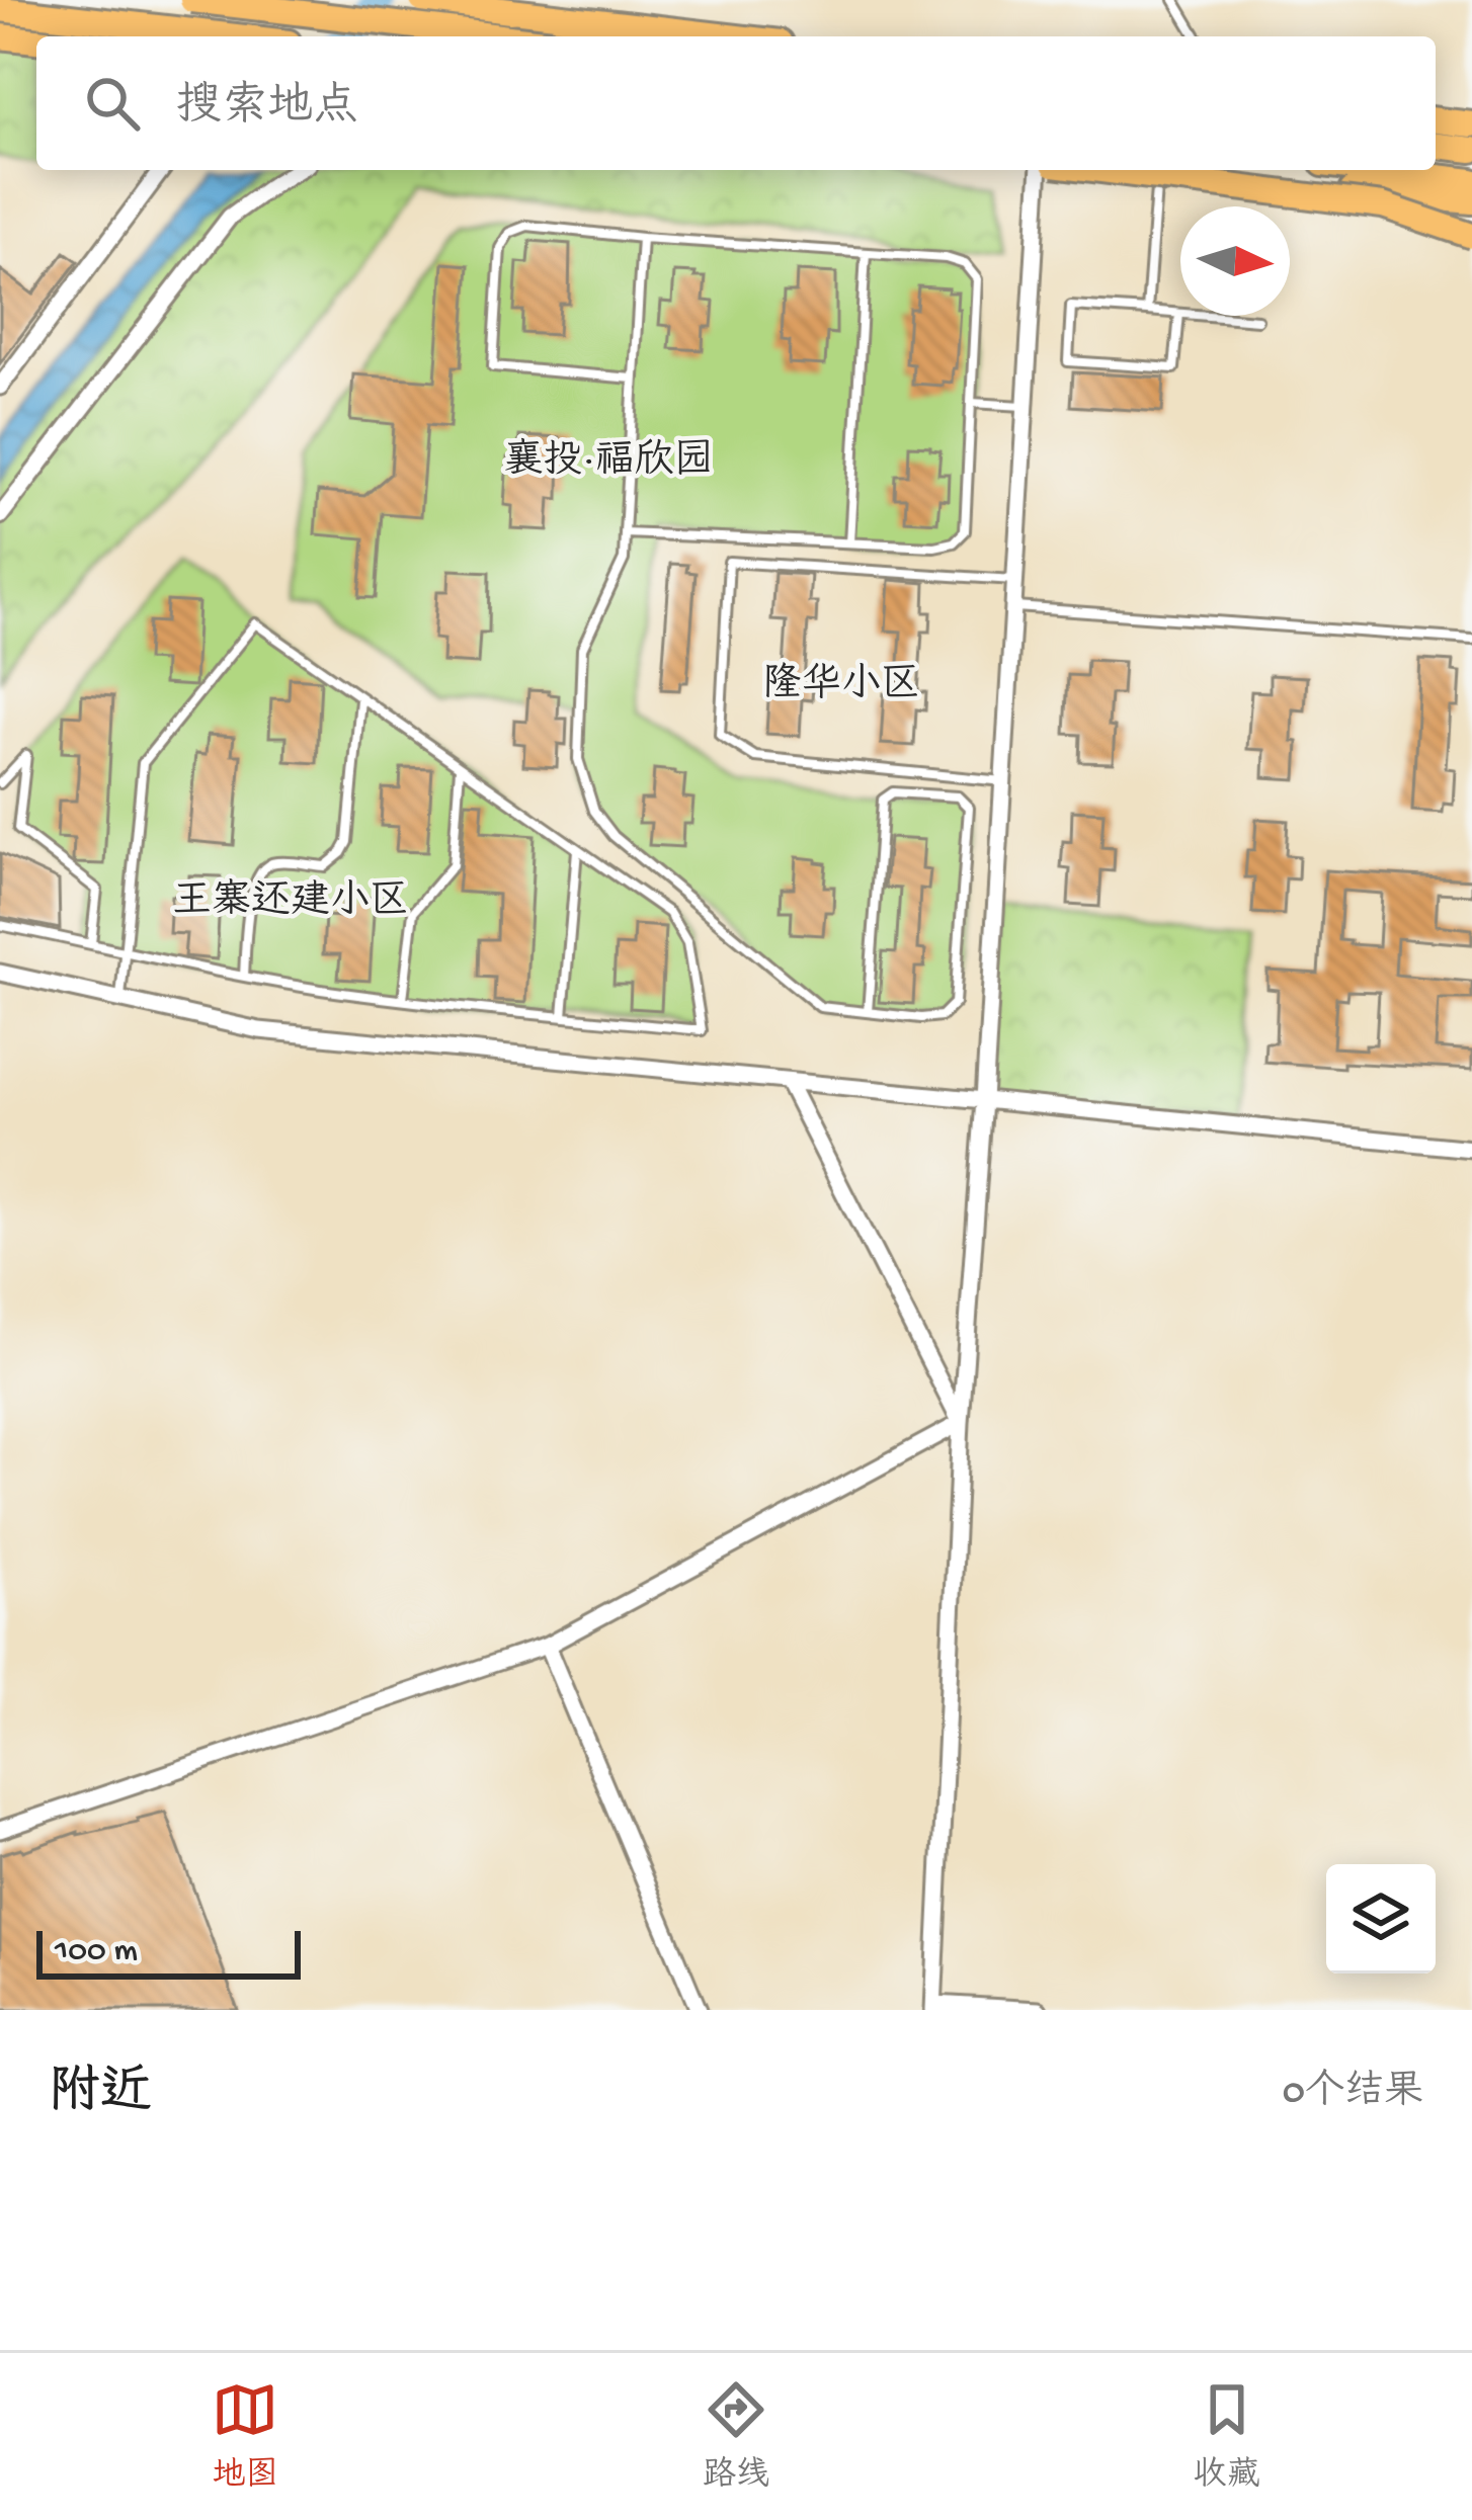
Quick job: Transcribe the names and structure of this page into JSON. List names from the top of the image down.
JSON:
{
  "districts": ["襄投·福欣园", "隆华小区", "王寨还建小区"],
  "scale_bar": "100 m",
  "north": "right",
  "page": {
    "search": "搜索地点",
    "scale": "100 m",
    "heading": ["附近", "0个结果"],
    "nav": ["地图", "路线", "收藏"]
  }
}
